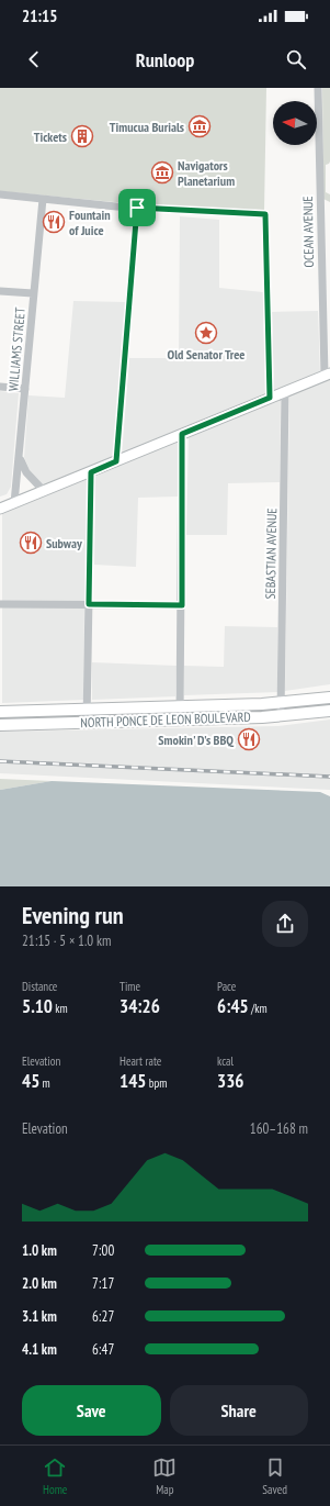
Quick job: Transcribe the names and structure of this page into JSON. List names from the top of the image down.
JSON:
{
  "streets": {
    "highway": ["NORTH PONCE DE LEON BOULEVARD"],
    "street": ["OCEAN AVENUE", "WILLIAMS STREET", "SEBASTIAN AVENUE"]
  },
  "crossings": [
    ["SEBASTIAN AVENUE", "NORTH PONCE DE LEON BOULEVARD"]
  ],
  "places": {
    "museum": ["Timucua Burials", "Navigators Planetarium"],
    "building": ["Tickets"],
    "restaurant": ["Fountain of Juice", "Subway", "Smokin' D's BBQ"],
    "place": ["Old Senator Tree"]
  },
  "north": "left",
  "page": {
    "status": "21:15",
    "header": "Runloop",
    "heading": ["Evening run", "21:15 · 5 × 1.0 km"],
    "stats": [
      ["Distance", "5.10 km"],
      ["Time", "34:26"],
      ["Pace", "6:45 /km"],
      ["Elevation", "45 m"],
      ["Heart rate", "145 bpm"],
      ["kcal", "336"]
    ],
    "chart": ["Elevation", "160–168 m"],
    "list": [
      {
        "name": "1.0 km",
        "note": "7:00"
      },
      {
        "name": "2.0 km",
        "note": "7:17"
      },
      {
        "name": "3.1 km",
        "note": "6:27"
      },
      {
        "name": "4.1 km",
        "note": "6:47"
      }
    ],
    "buttons": ["Save", "Share"],
    "tabs": ["Home", "Map", "Saved"]
  }
}
